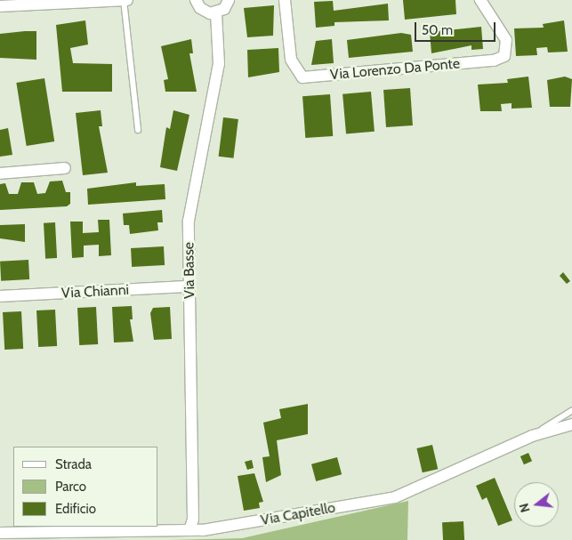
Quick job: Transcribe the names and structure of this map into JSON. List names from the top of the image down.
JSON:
{
  "streets": {
    "street": [
      "Via Lorenzo Da Ponte",
      "Via Basse",
      "Via Chianni",
      "Via Capitello"
    ]
  },
  "crossings": [
    ["Via Basse", "Via Chianni"],
    ["Via Basse", "Via Capitello"]
  ],
  "legend": ["Strada", "Parco", "Edificio"],
  "scale_bar": "50 m",
  "north": "left"
}
